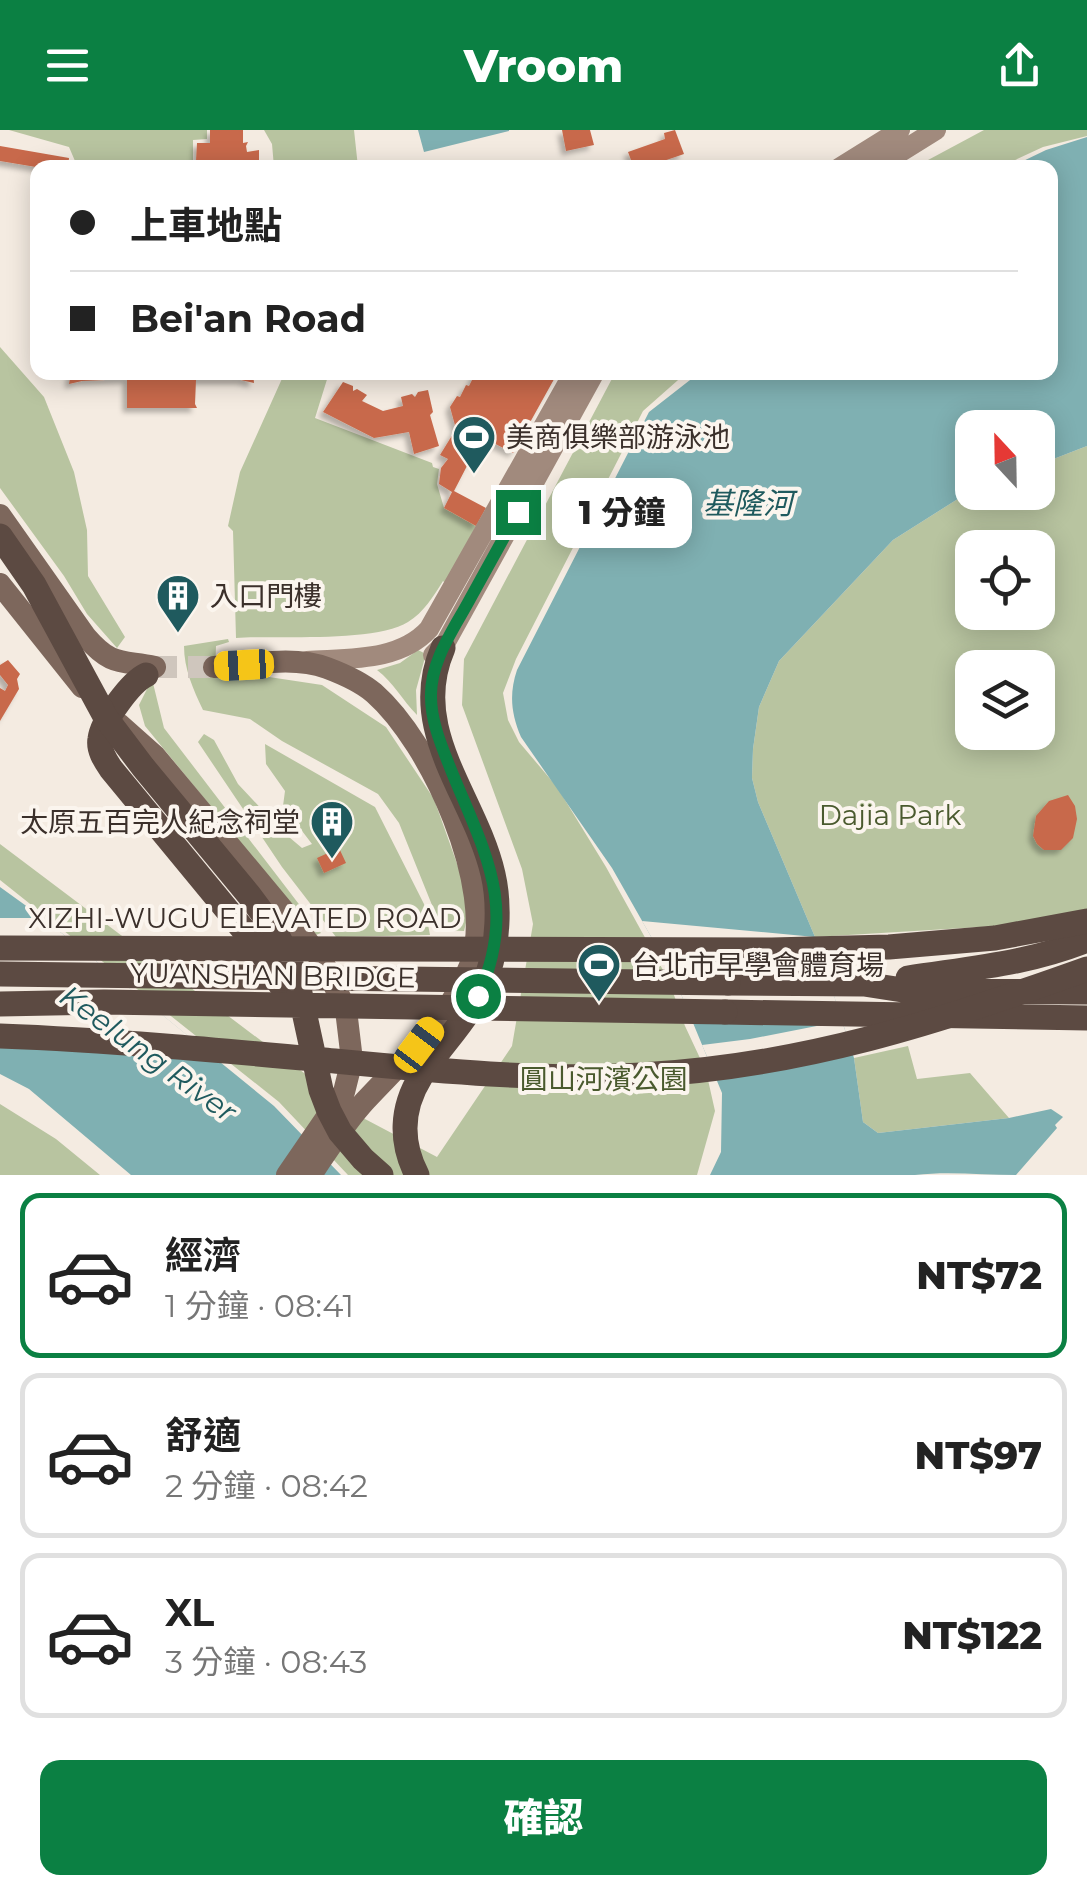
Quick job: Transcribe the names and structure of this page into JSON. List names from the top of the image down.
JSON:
{
  "streets": {
    "highway": ["XIZHI-WUGU ELEVATED ROAD", "YUANSHAN BRIDGE"]
  },
  "water": ["基隆河", "Keelung River"],
  "parks": ["Dajia Park", "圓山河濱公園"],
  "places": {
    "sports": ["美商俱樂部游泳池", "台北市早學會體育場"],
    "building": ["入口門樓", "太原五百完人紀念祠堂"]
  },
  "north": "top",
  "page": {
    "header": "Vroom",
    "banner": ["上車地點", "Bei'an Road"],
    "bubble": "1 分鐘",
    "list": [
      {
        "name": "經濟",
        "note": "1 分鐘 · 08:41",
        "value": "NT$72"
      },
      {
        "name": "舒適",
        "note": "2 分鐘 · 08:42",
        "value": "NT$97"
      },
      {
        "name": "XL",
        "note": "3 分鐘 · 08:43",
        "value": "NT$122"
      }
    ],
    "buttons": "確認"
  }
}
